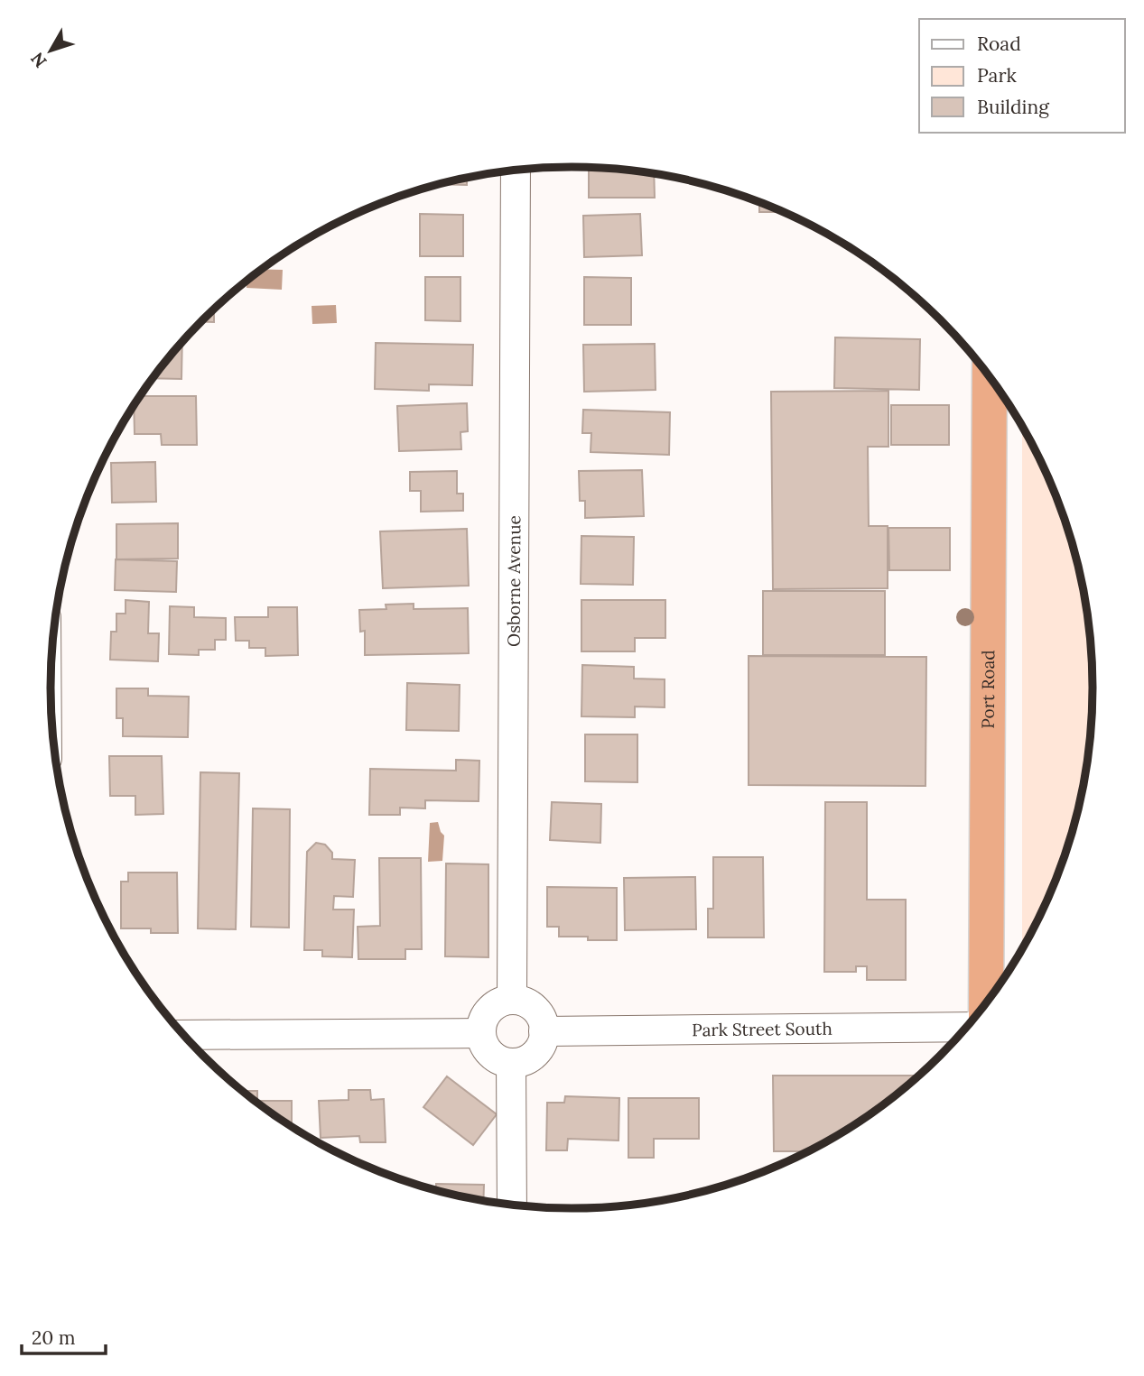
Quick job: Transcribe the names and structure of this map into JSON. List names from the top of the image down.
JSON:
{
  "streets": {
    "highway": ["Port Road"],
    "street": ["Osborne Avenue", "Park Street South"]
  },
  "crossings": [
    ["Osborne Avenue", "Park Street South"]
  ],
  "legend": ["Road", "Park", "Building"],
  "scale_bar": "20 m",
  "north": "bottom left"
}
